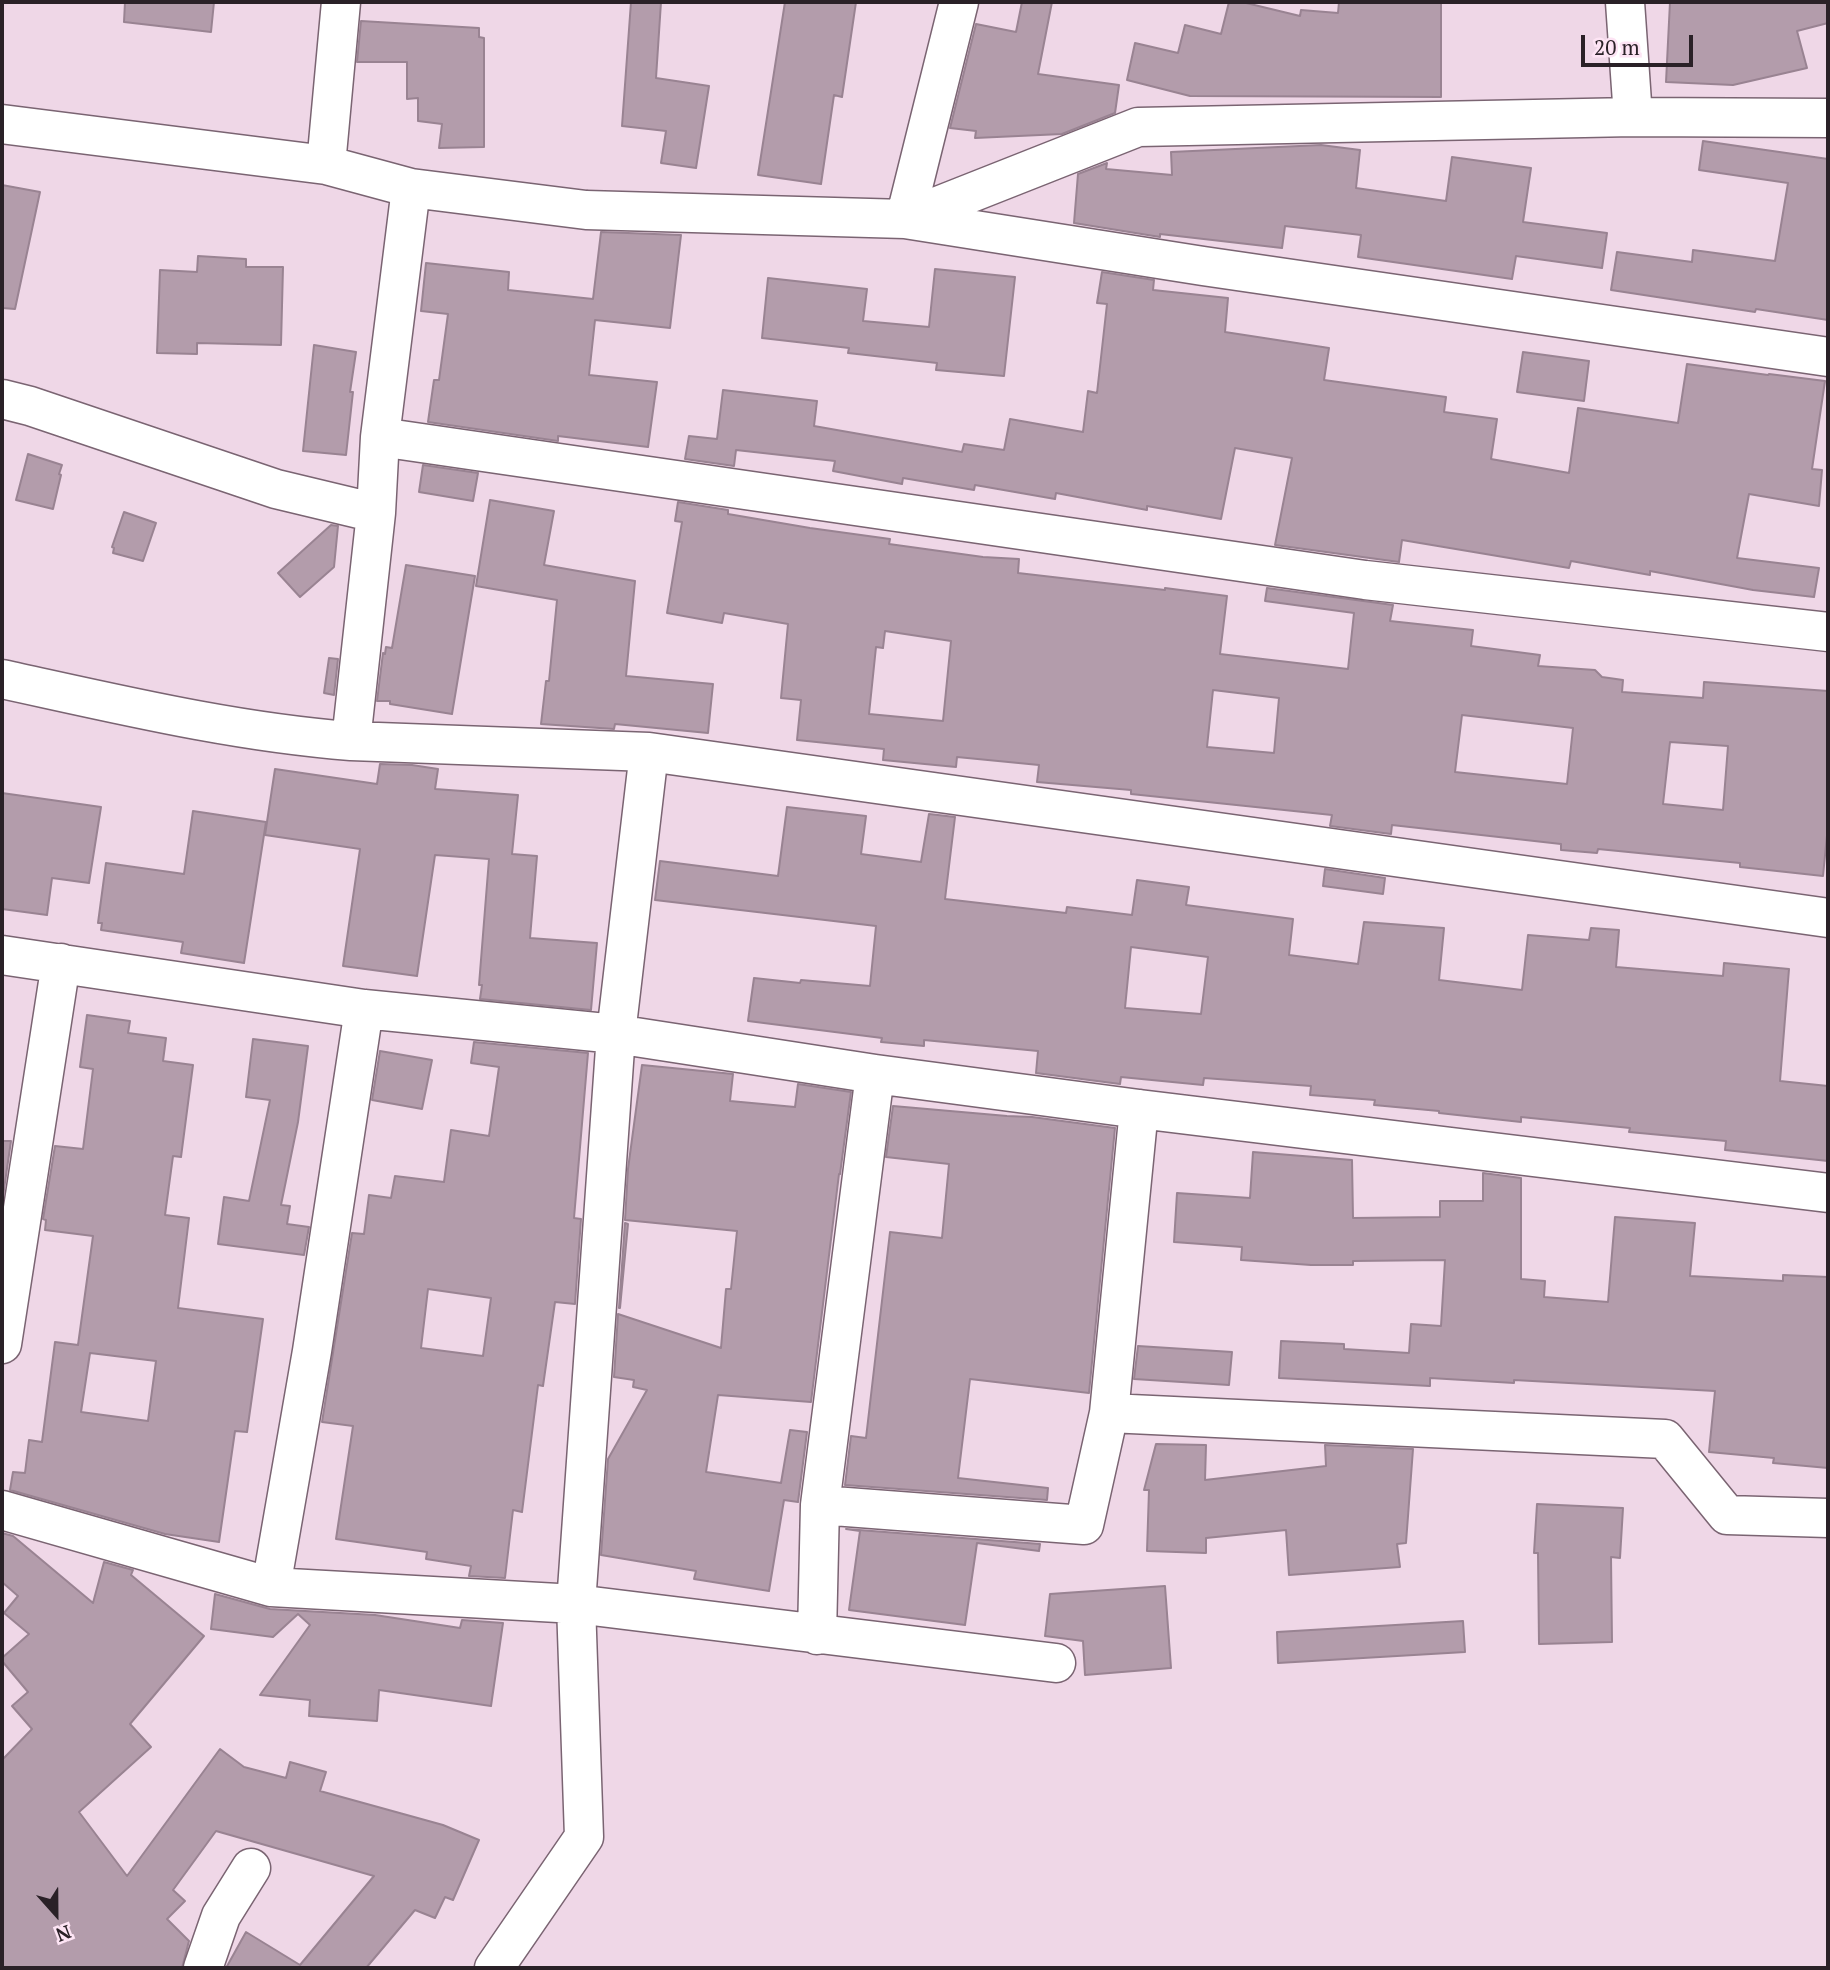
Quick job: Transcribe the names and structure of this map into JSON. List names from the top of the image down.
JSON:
{
  "scale_bar": "20 m",
  "north": "bottom"
}
